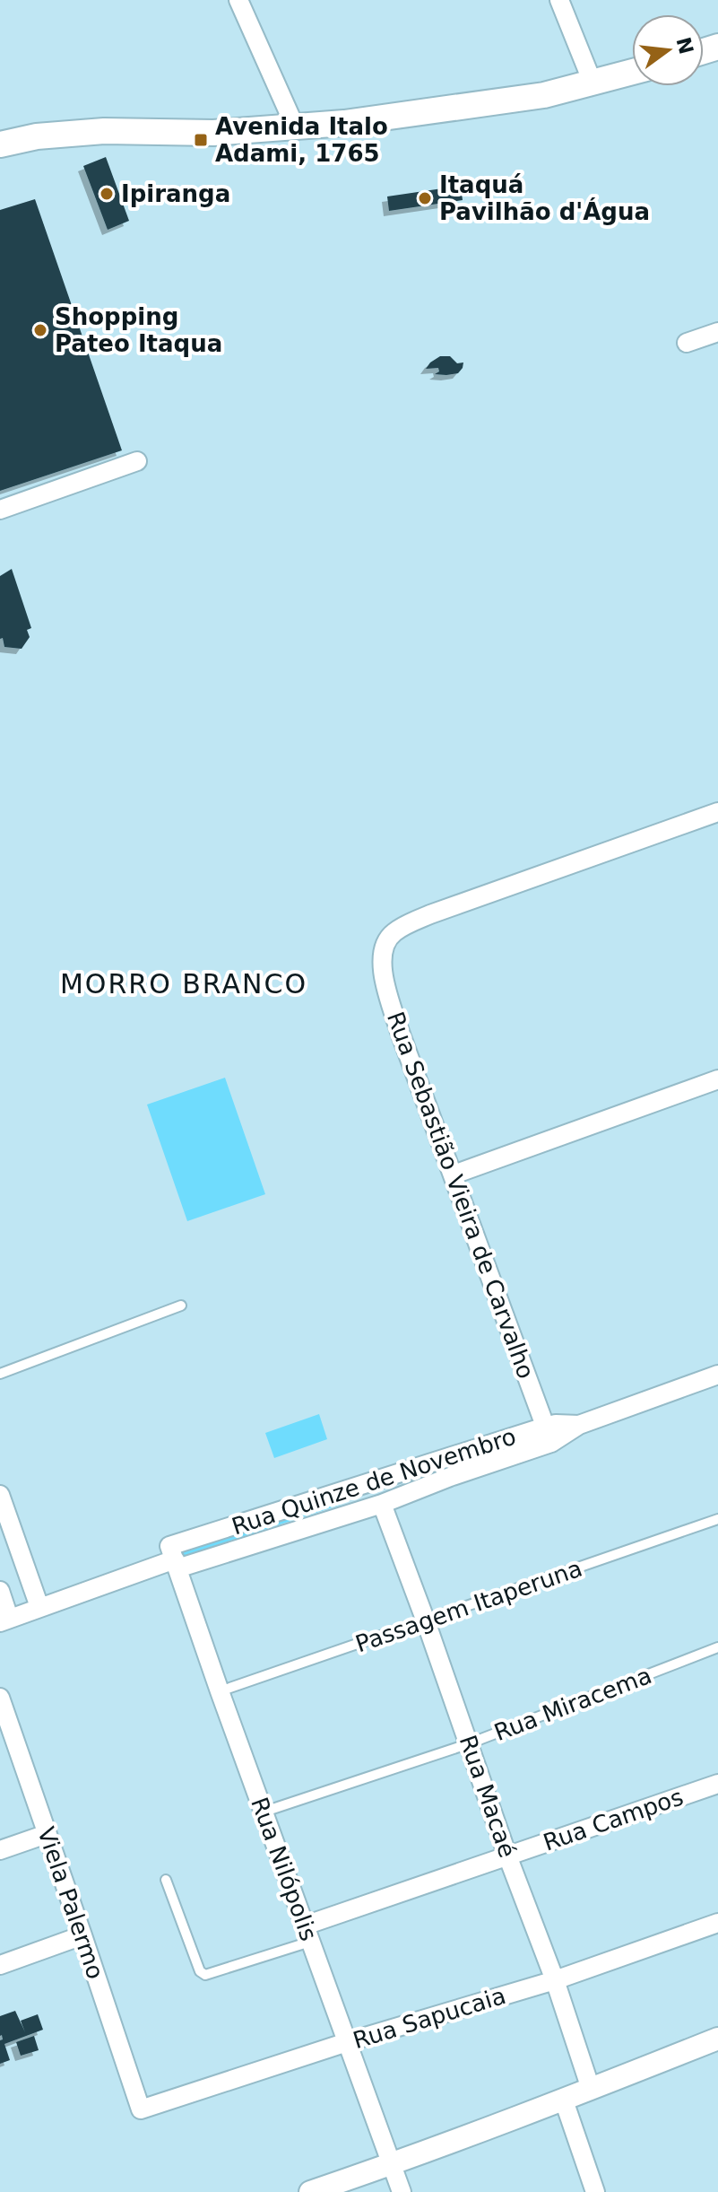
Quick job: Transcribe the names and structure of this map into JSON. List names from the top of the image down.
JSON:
{
  "streets": {
    "street": [
      "Rua Sebastião Vieira de Carvalho",
      "Rua Quinze de Novembro",
      "Rua Macaé",
      "Rua Campos",
      "Rua Nilópolis",
      "Viela Palermo",
      "Rua Sapucaia"
    ],
    "lane": ["Passagem Itaperuna", "Rua Miracema"]
  },
  "crossings": [
    ["Rua Sebastião Vieira de Carvalho", "Rua Quinze de Novembro"],
    ["Rua Quinze de Novembro", "Rua Macaé"],
    ["Rua Quinze de Novembro", "Rua Nilópolis"],
    ["Passagem Itaperuna", "Rua Macaé"],
    ["Passagem Itaperuna", "Rua Nilópolis"],
    ["Rua Miracema", "Rua Macaé"],
    ["Rua Miracema", "Rua Nilópolis"],
    ["Rua Macaé", "Rua Campos"],
    ["Rua Macaé", "Rua Sapucaia"],
    ["Rua Campos", "Rua Nilópolis"],
    ["Rua Nilópolis", "Rua Sapucaia"],
    ["Viela Palermo", "Rua Sapucaia"]
  ],
  "districts": ["MORRO BRANCO"],
  "places": {
    "transit": ["Avenida Italo Adami, 1765"],
    "other": ["Ipiranga", "Itaquá Pavilhão d'Água", "Shopping Pateo Itaqua"]
  },
  "north": "right"
}
